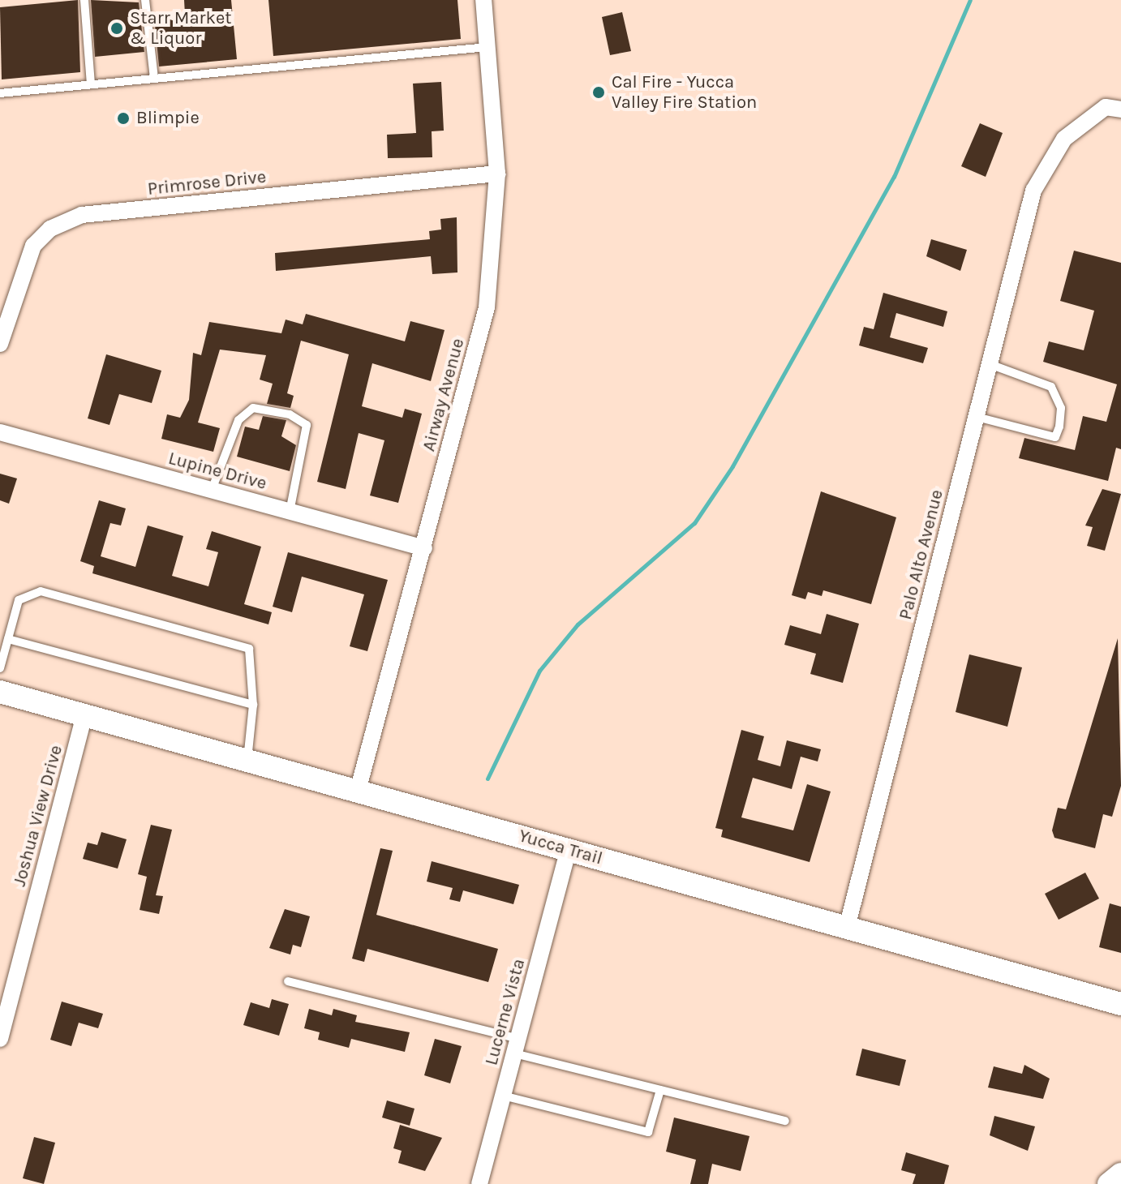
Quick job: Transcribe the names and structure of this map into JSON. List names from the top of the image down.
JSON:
{
  "streets": {
    "main road": ["Yucca Trail"],
    "street": [
      "Primrose Drive",
      "Airway Avenue",
      "Lupine Drive",
      "Palo Alto Avenue",
      "Joshua View Drive",
      "Lucerne Vista"
    ]
  },
  "crossings": [
    ["Primrose Drive", "Airway Avenue"],
    ["Airway Avenue", "Lupine Drive"],
    ["Airway Avenue", "Yucca Trail"],
    ["Palo Alto Avenue", "Yucca Trail"],
    ["Joshua View Drive", "Yucca Trail"],
    ["Yucca Trail", "Lucerne Vista"]
  ],
  "places": ["Starr Market & Liquor", "Cal Fire - Yucca Valley Fire Station", "Blimpie"]
}
